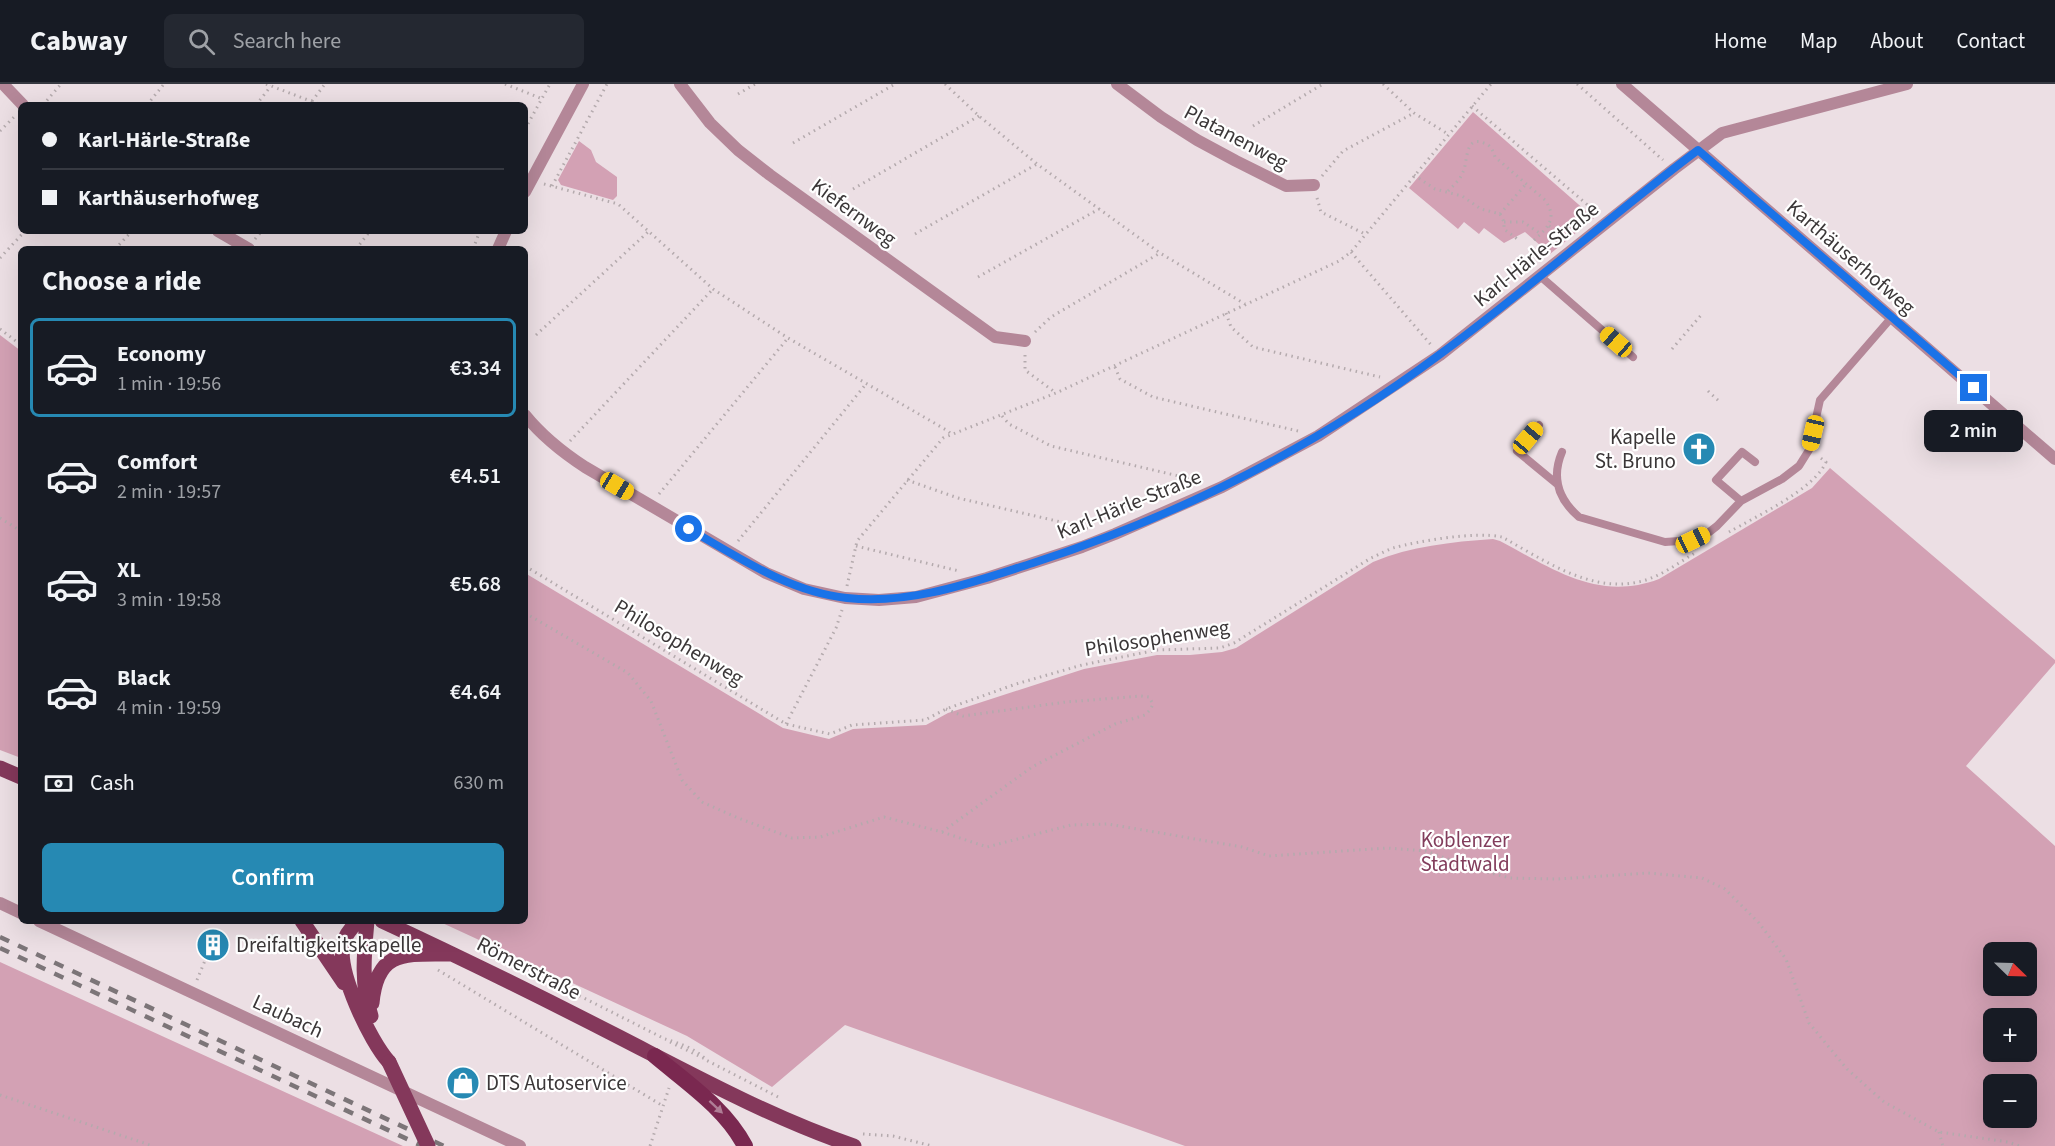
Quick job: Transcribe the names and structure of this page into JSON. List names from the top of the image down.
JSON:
{
  "streets": {
    "main road": ["Römerstraße"],
    "street": [
      "Platanenweg",
      "Kiefernweg",
      "Karl-Härle-Straße",
      "Karthäuserhofweg",
      "Laubach"
    ],
    "path": ["Philosophenweg"]
  },
  "crossings": [
    ["Karl-Härle-Straße", "Karthäuserhofweg"]
  ],
  "parks": ["Koblenzer Stadtwald"],
  "places": {
    "church": ["Kapelle St. Bruno"],
    "building": ["Dreifaltigkeitskapelle"],
    "shop": ["DTS Autoservice"]
  },
  "north": "bottom right",
  "page": {
    "header": "Cabway",
    "search": "Search here",
    "nav": [
      "Home",
      "Map",
      "About",
      "Contact"
    ],
    "banner": ["Karl-Härle-Straße", "Karthäuserhofweg"],
    "heading": "Choose a ride",
    "list": [
      {
        "name": "Economy",
        "note": "1 min · 19:56",
        "value": "€3.34"
      },
      {
        "name": "Comfort",
        "note": "2 min · 19:57",
        "value": "€4.51"
      },
      {
        "name": "XL",
        "note": "3 min · 19:58",
        "value": "€5.68"
      },
      {
        "name": "Black",
        "note": "4 min · 19:59",
        "value": "€4.64"
      }
    ],
    "bubble": "2 min",
    "pay": ["Cash", "630 m"],
    "buttons": "Confirm",
    "map_buttons": ["+", "−"]
  }
}
